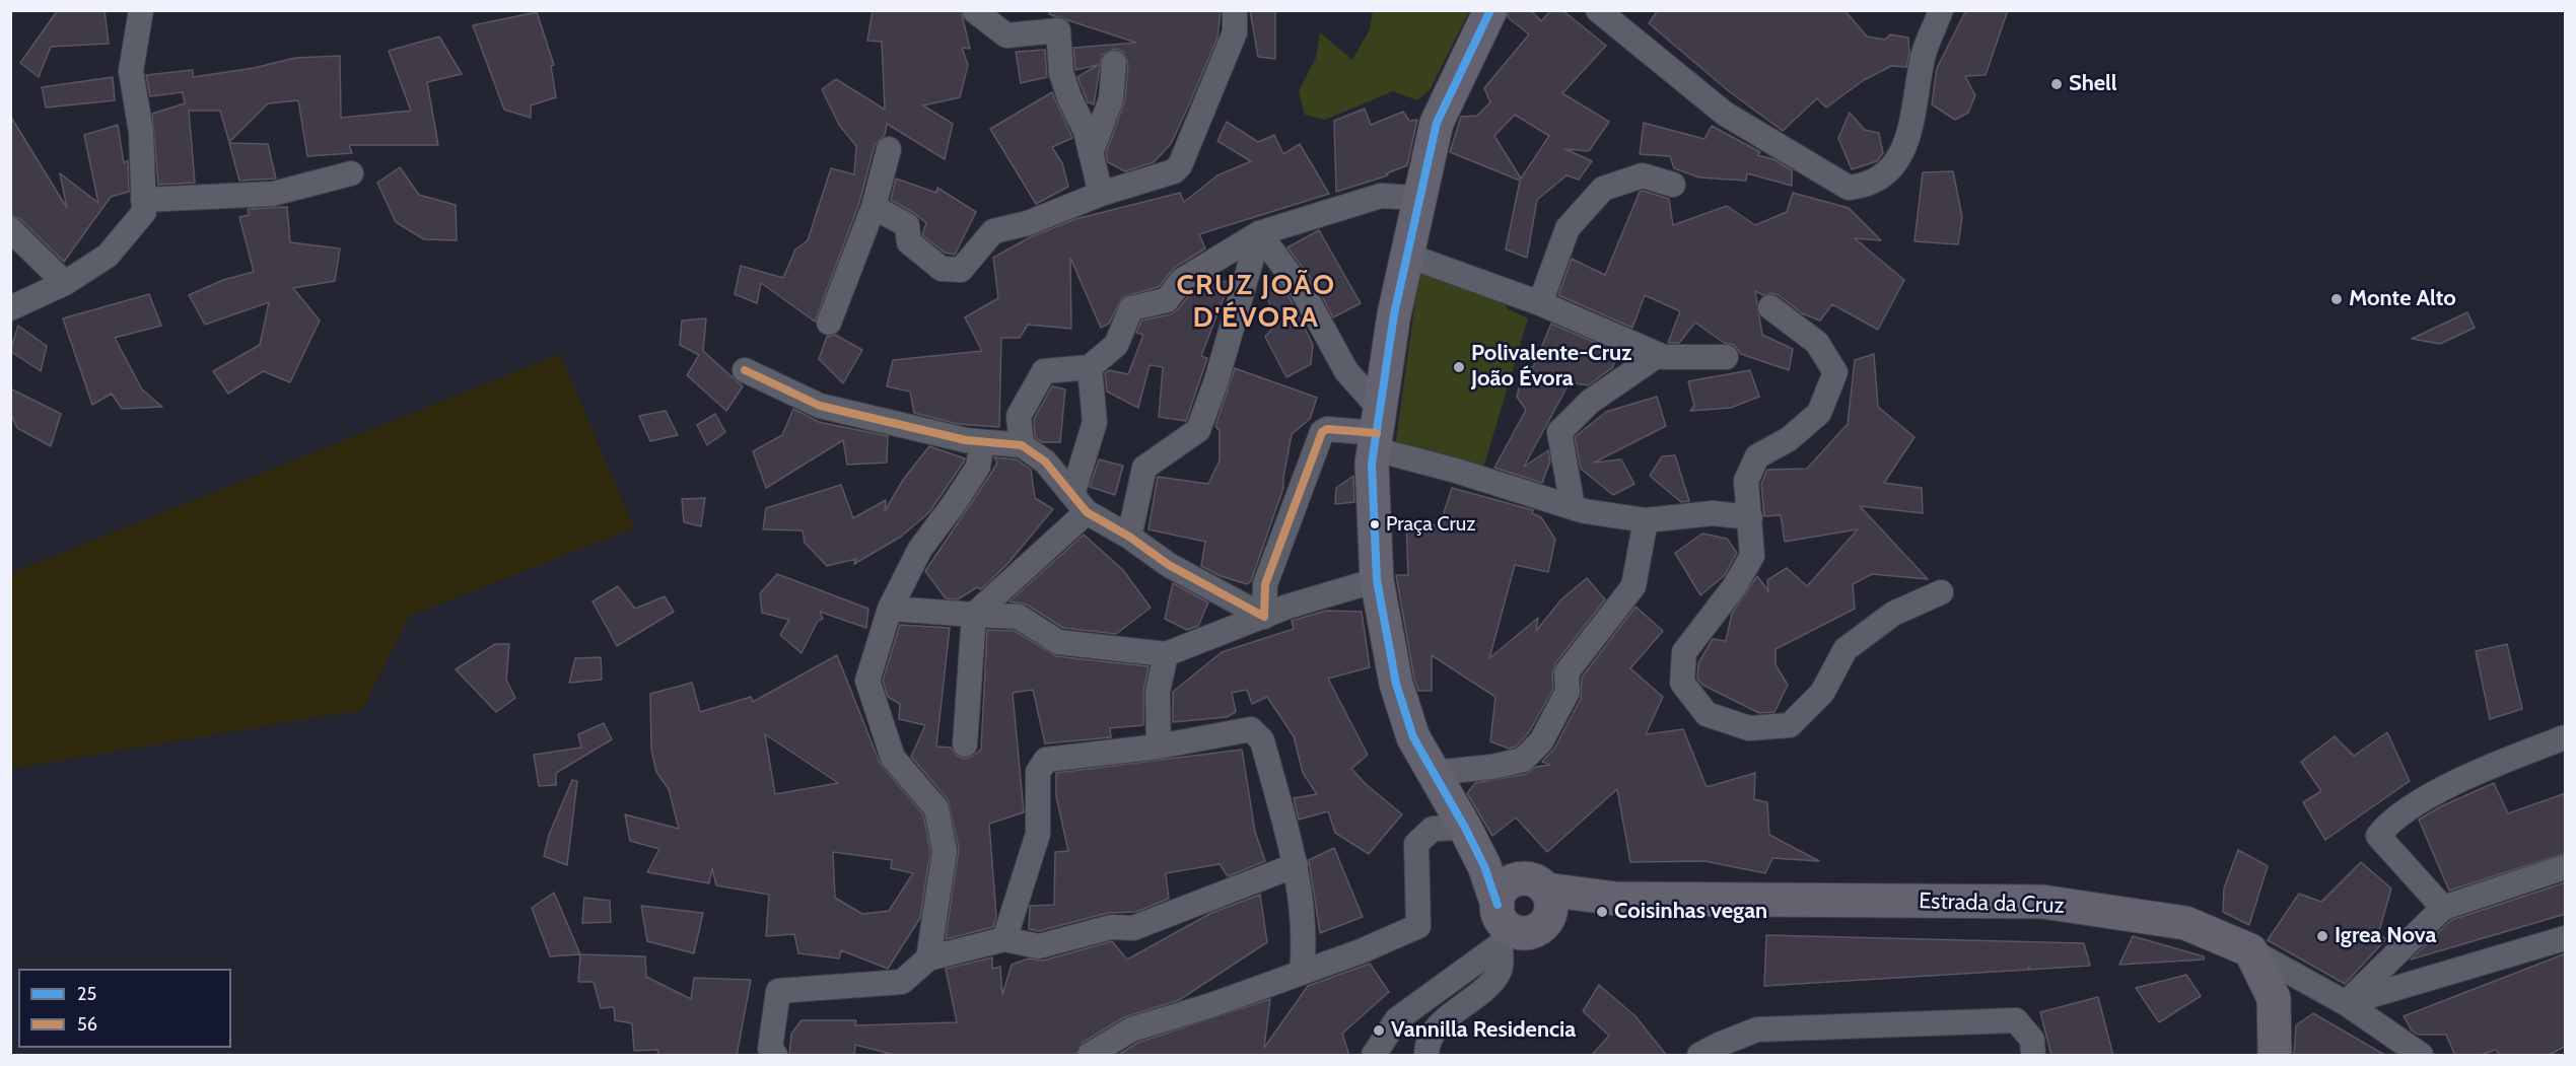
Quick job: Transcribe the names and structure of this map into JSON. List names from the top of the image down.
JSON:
{
  "streets": {
    "street": ["Estrada da Cruz"]
  },
  "districts": ["CRUZ JOÃO D'ÉVORA"],
  "places": [
    "Shell",
    "Monte Alto",
    "Polivalente-Cruz João Évora",
    "Praça Cruz",
    "Coisinhas vegan",
    "Igrea Nova",
    "Vannilla Residencia"
  ],
  "lines": ["transit line 25", "transit line 56"],
  "legend": ["25", "56"]
}
